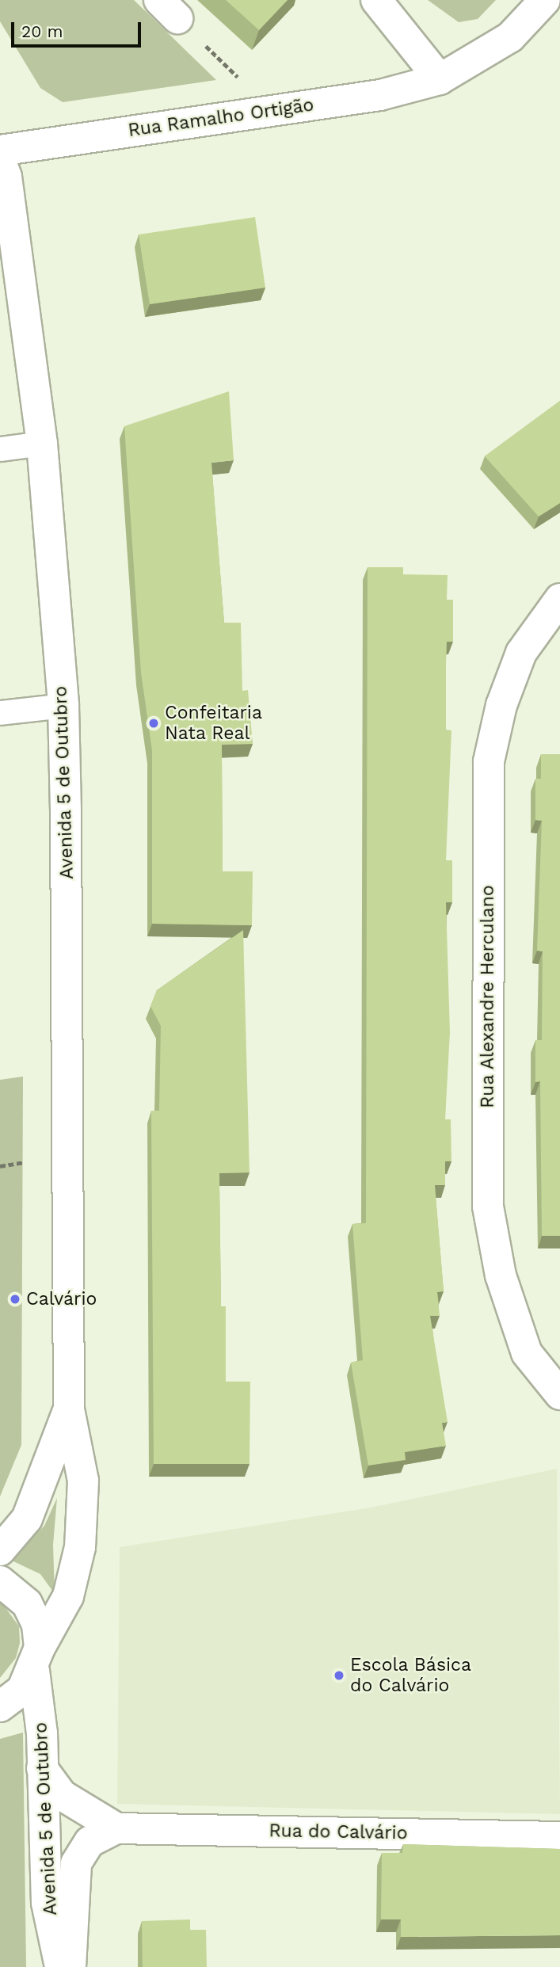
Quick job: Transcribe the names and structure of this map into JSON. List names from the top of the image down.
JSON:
{
  "streets": {
    "street": [
      "Rua Ramalho Ortigão",
      "Avenida 5 de Outubro",
      "Rua Alexandre Herculano",
      "Rua do Calvário"
    ]
  },
  "places": ["Confeitaria Nata Real", "Calvário", "Escola Básica do Calvário"],
  "scale_bar": "20 m"
}
